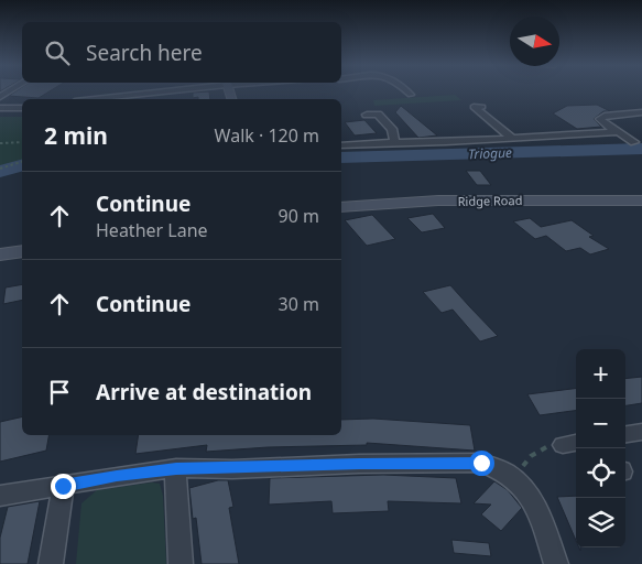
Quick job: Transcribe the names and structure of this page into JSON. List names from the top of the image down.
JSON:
{
  "streets": {
    "street": ["Ridge Road"]
  },
  "water": ["Triogue"],
  "north": "right",
  "page": {
    "search": "Search here",
    "heading": ["2 min", "Walk · 120 m"],
    "list": [
      ["Continue", "Heather Lane", "90 m"],
      ["Continue", "30 m"],
      "Arrive at destination"
    ],
    "map_buttons": ["+", "−"]
  }
}
